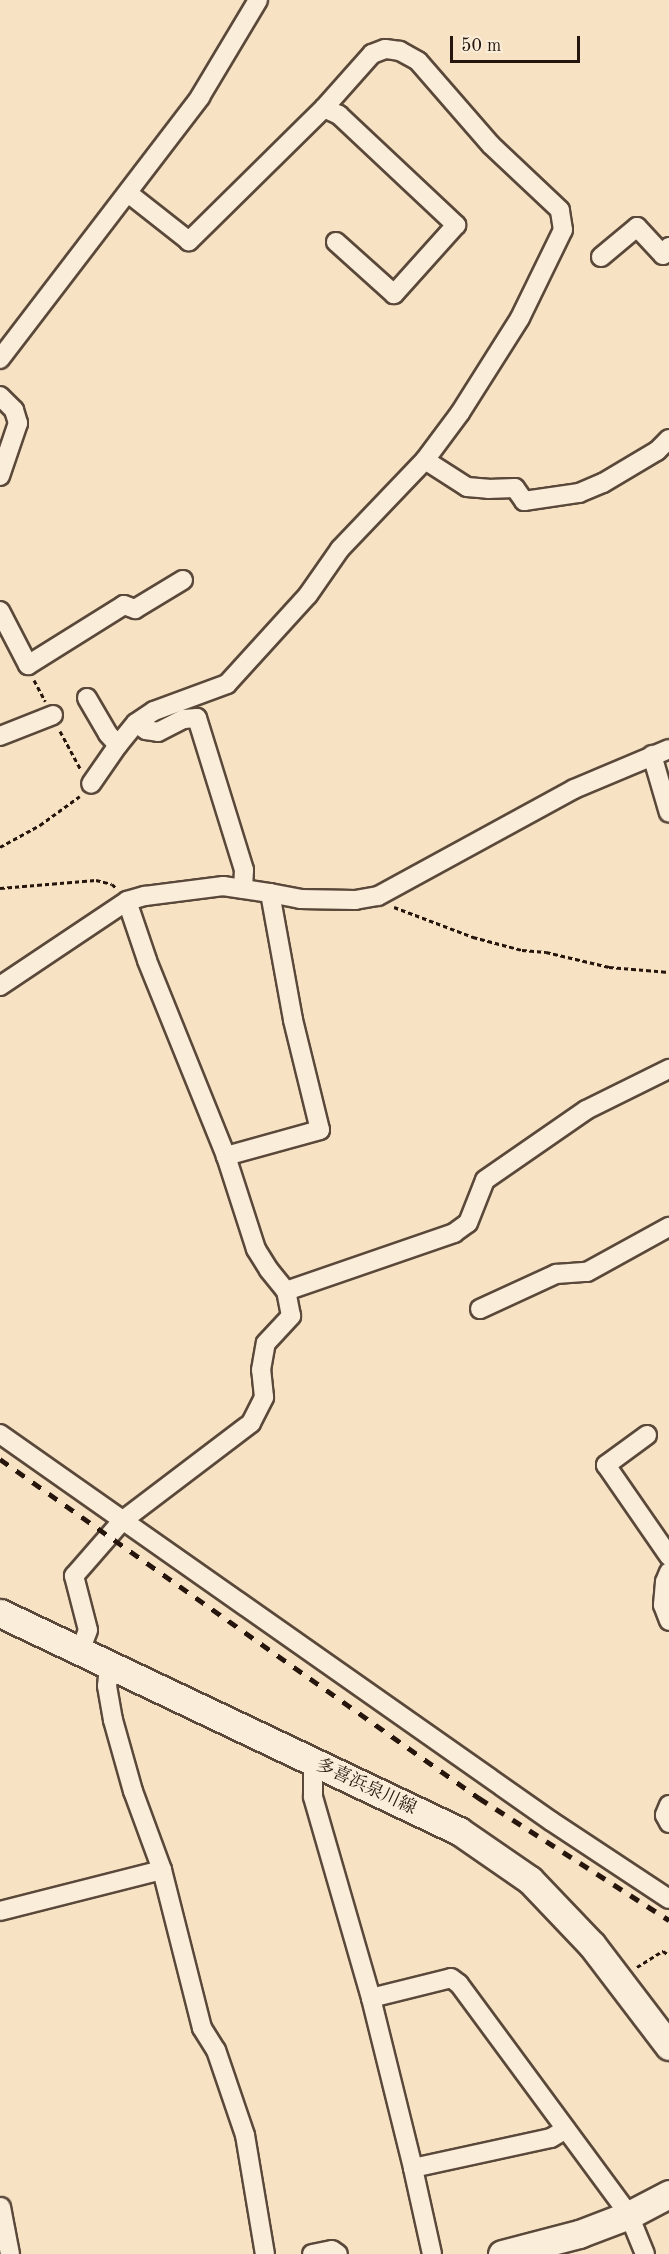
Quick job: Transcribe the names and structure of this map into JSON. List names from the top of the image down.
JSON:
{
  "streets": {
    "main road": ["多喜浜泉川線"]
  },
  "scale_bar": "50 m"
}
